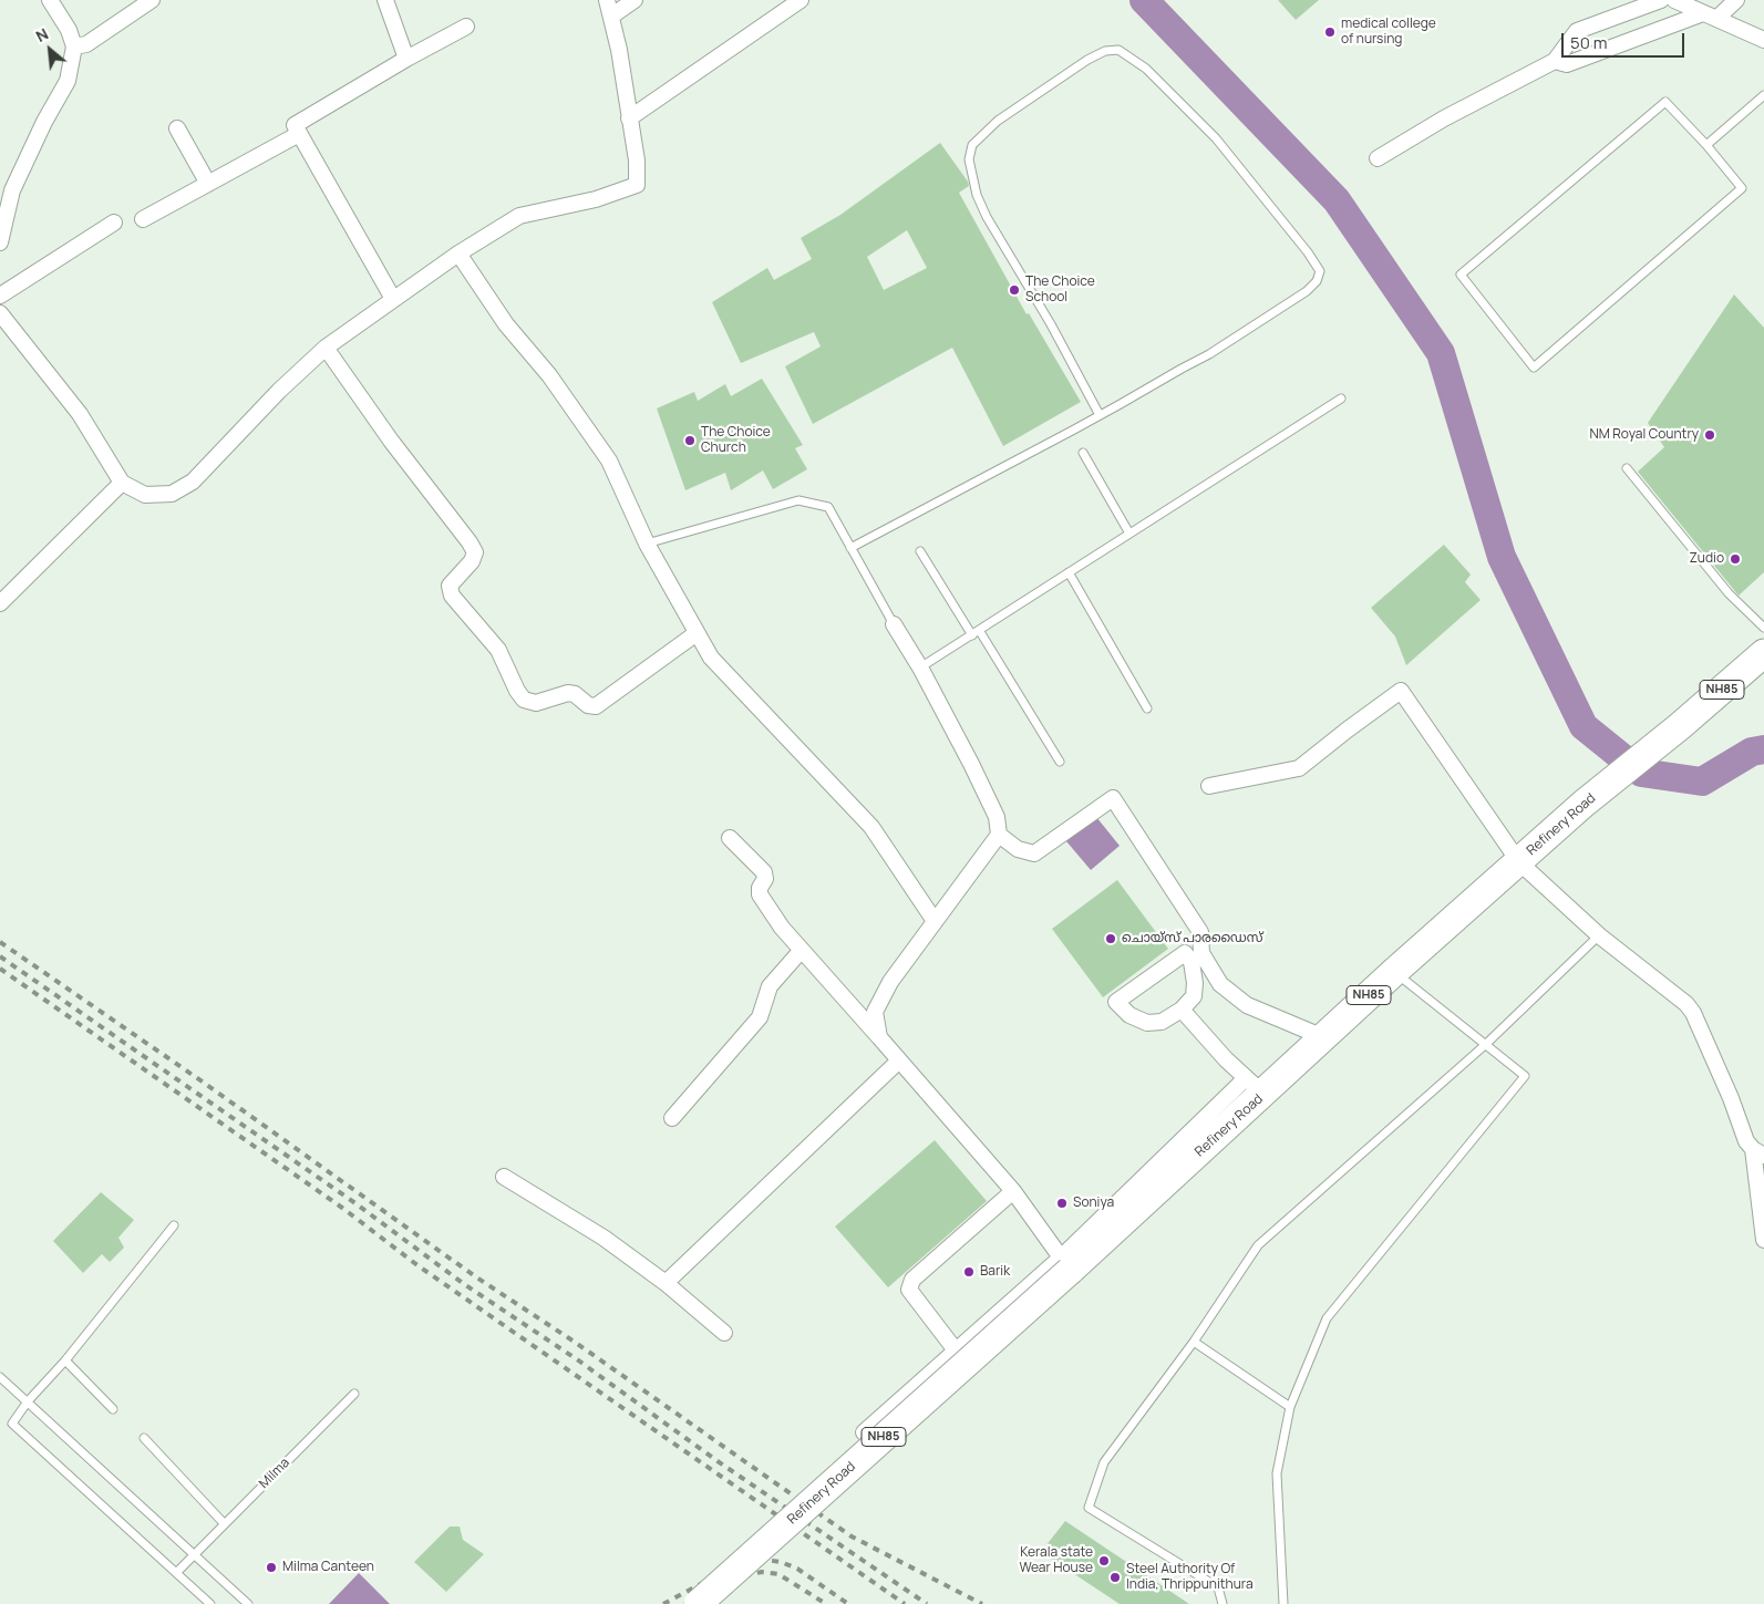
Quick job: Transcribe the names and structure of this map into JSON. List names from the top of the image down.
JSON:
{
  "streets": {
    "highway": ["NH85", "Refinery Road"],
    "lane": ["Milma"]
  },
  "places": [
    "medical college of nursing",
    "The Choice School",
    "NM Royal Country",
    "The Choice Church",
    "Zudio",
    "ചൊയ്സ് പാരഡൈസ്",
    "Soniya",
    "Barik",
    "Kerala state Wear House",
    "Milma Canteen",
    "Steel Authority Of India, Thrippunithura"
  ],
  "scale_bar": "50 m",
  "north": "top left"
}
